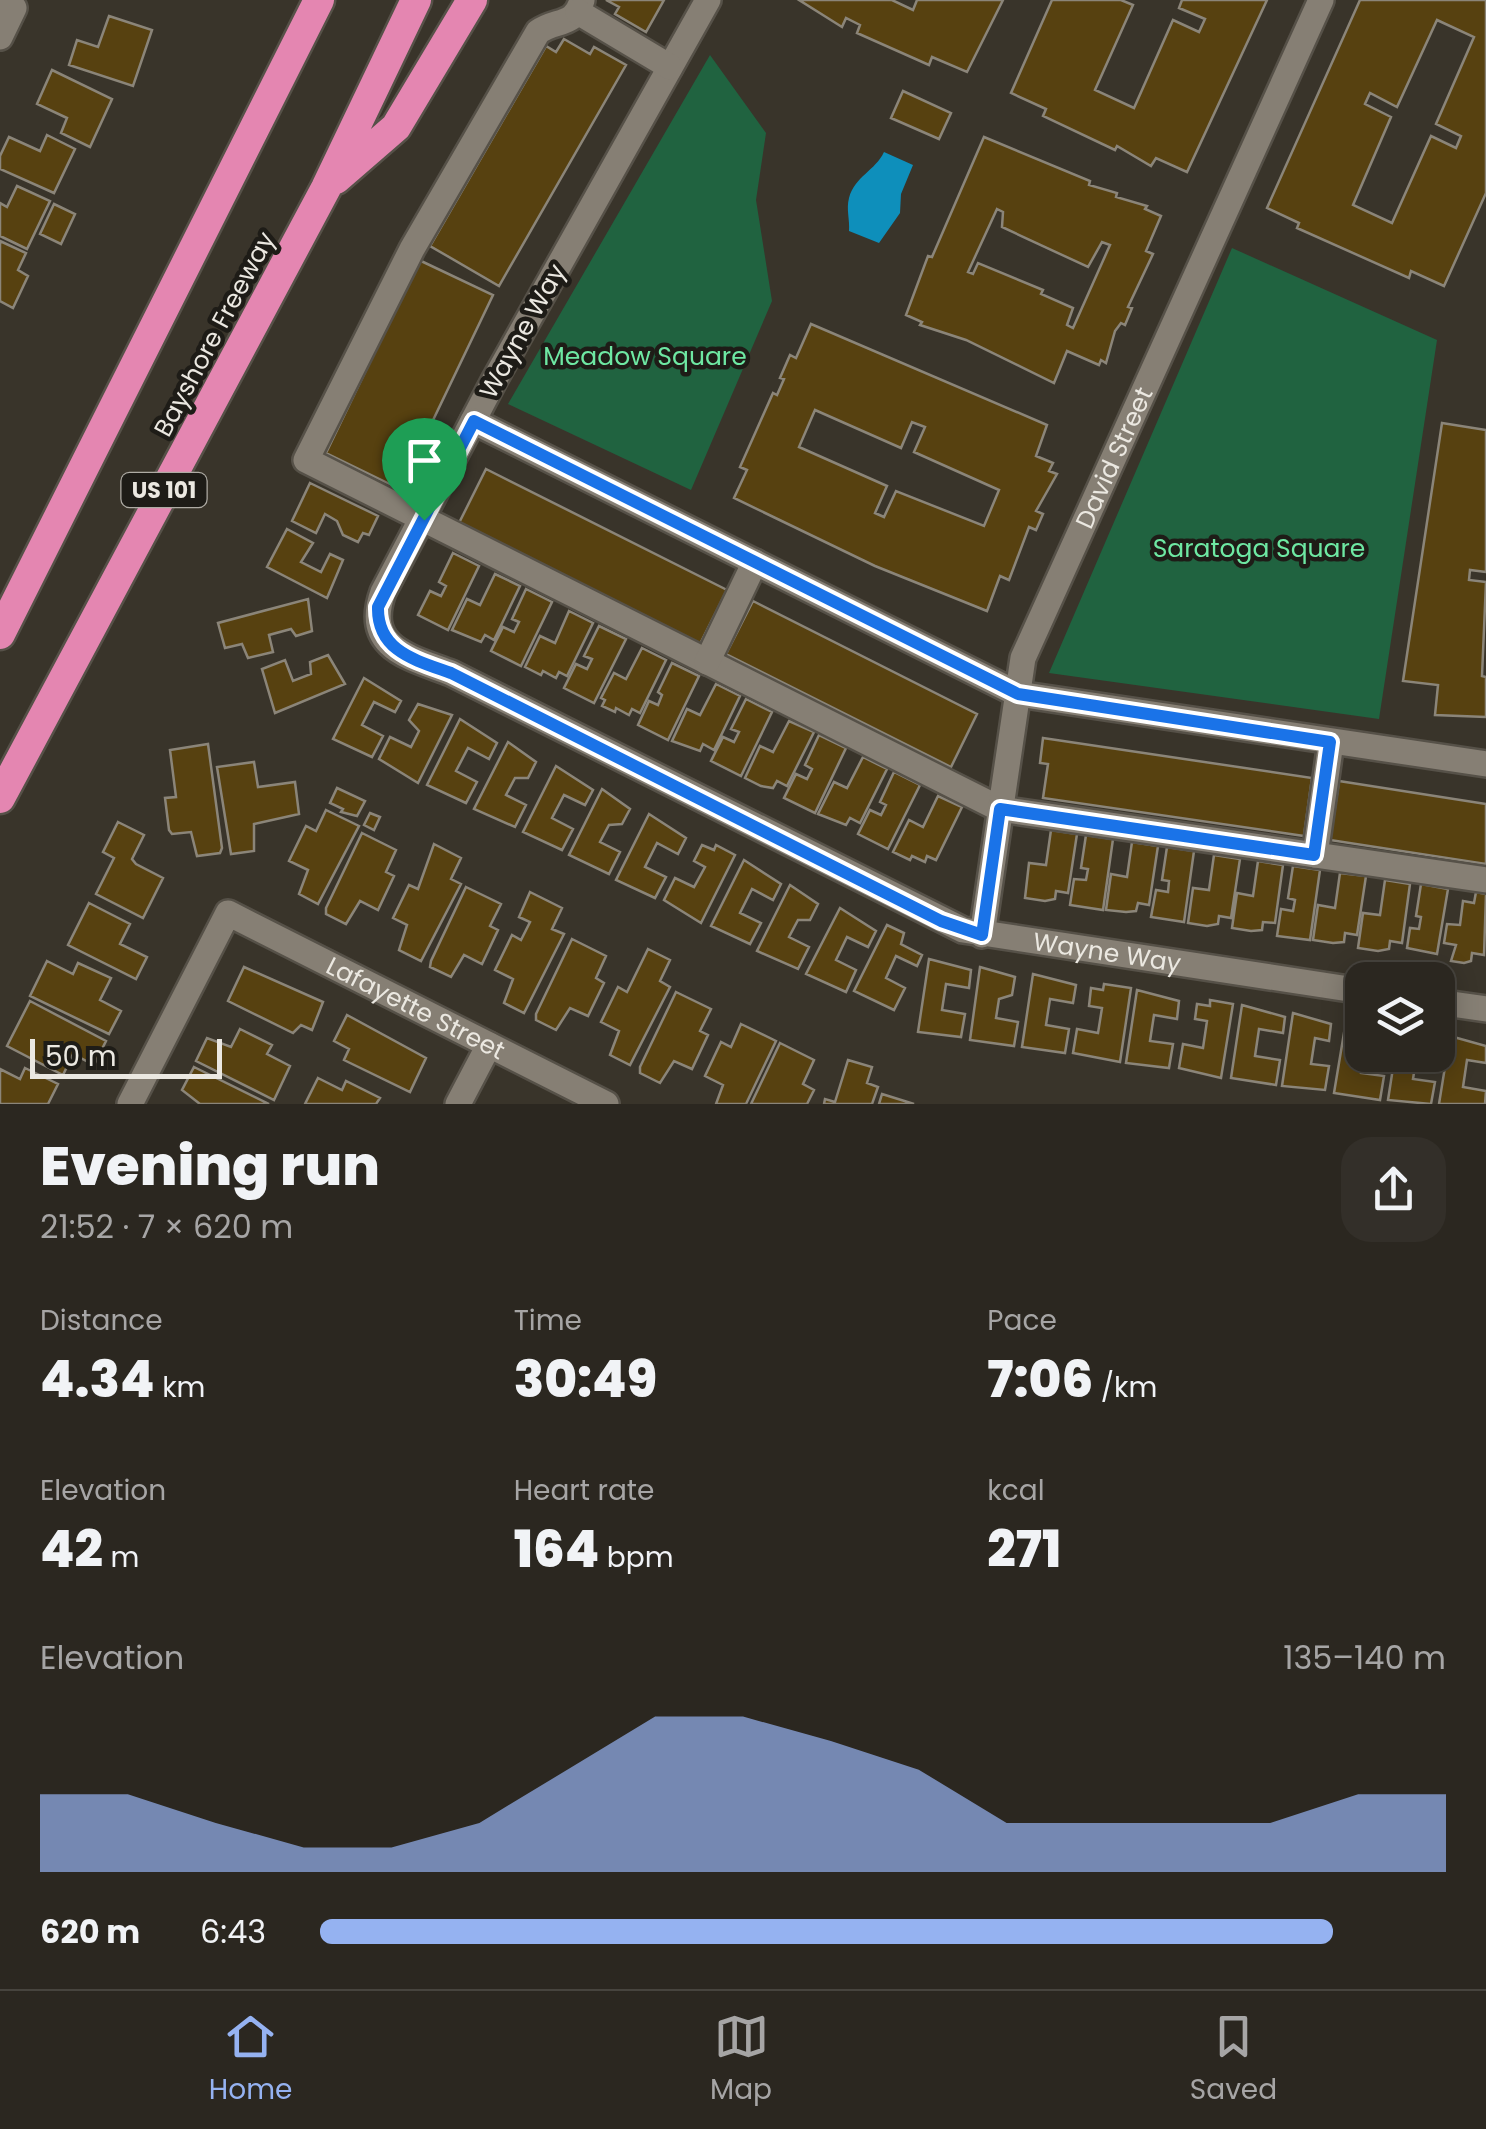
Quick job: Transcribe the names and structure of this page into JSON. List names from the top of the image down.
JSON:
{
  "streets": {
    "highway": ["Bayshore Freeway", "US 101"],
    "street": ["Wayne Way", "David Street", "Lafayette Street"]
  },
  "crossings": [
    ["Wayne Way", "David Street"]
  ],
  "parks": ["Meadow Square", "Saratoga Square"],
  "scale_bar": "50 m",
  "page": {
    "scale": "50 m",
    "heading": ["Evening run", "21:52 · 7 × 620 m"],
    "stats": [
      ["Distance", "4.34 km"],
      ["Time", "30:49"],
      ["Pace", "7:06 /km"],
      ["Elevation", "42 m"],
      ["Heart rate", "164 bpm"],
      ["kcal", "271"]
    ],
    "chart": ["Elevation", "135–140 m"],
    "list": [
      {
        "name": "620 m",
        "note": "6:43"
      }
    ],
    "tabs": ["Home", "Map", "Saved"]
  }
}
